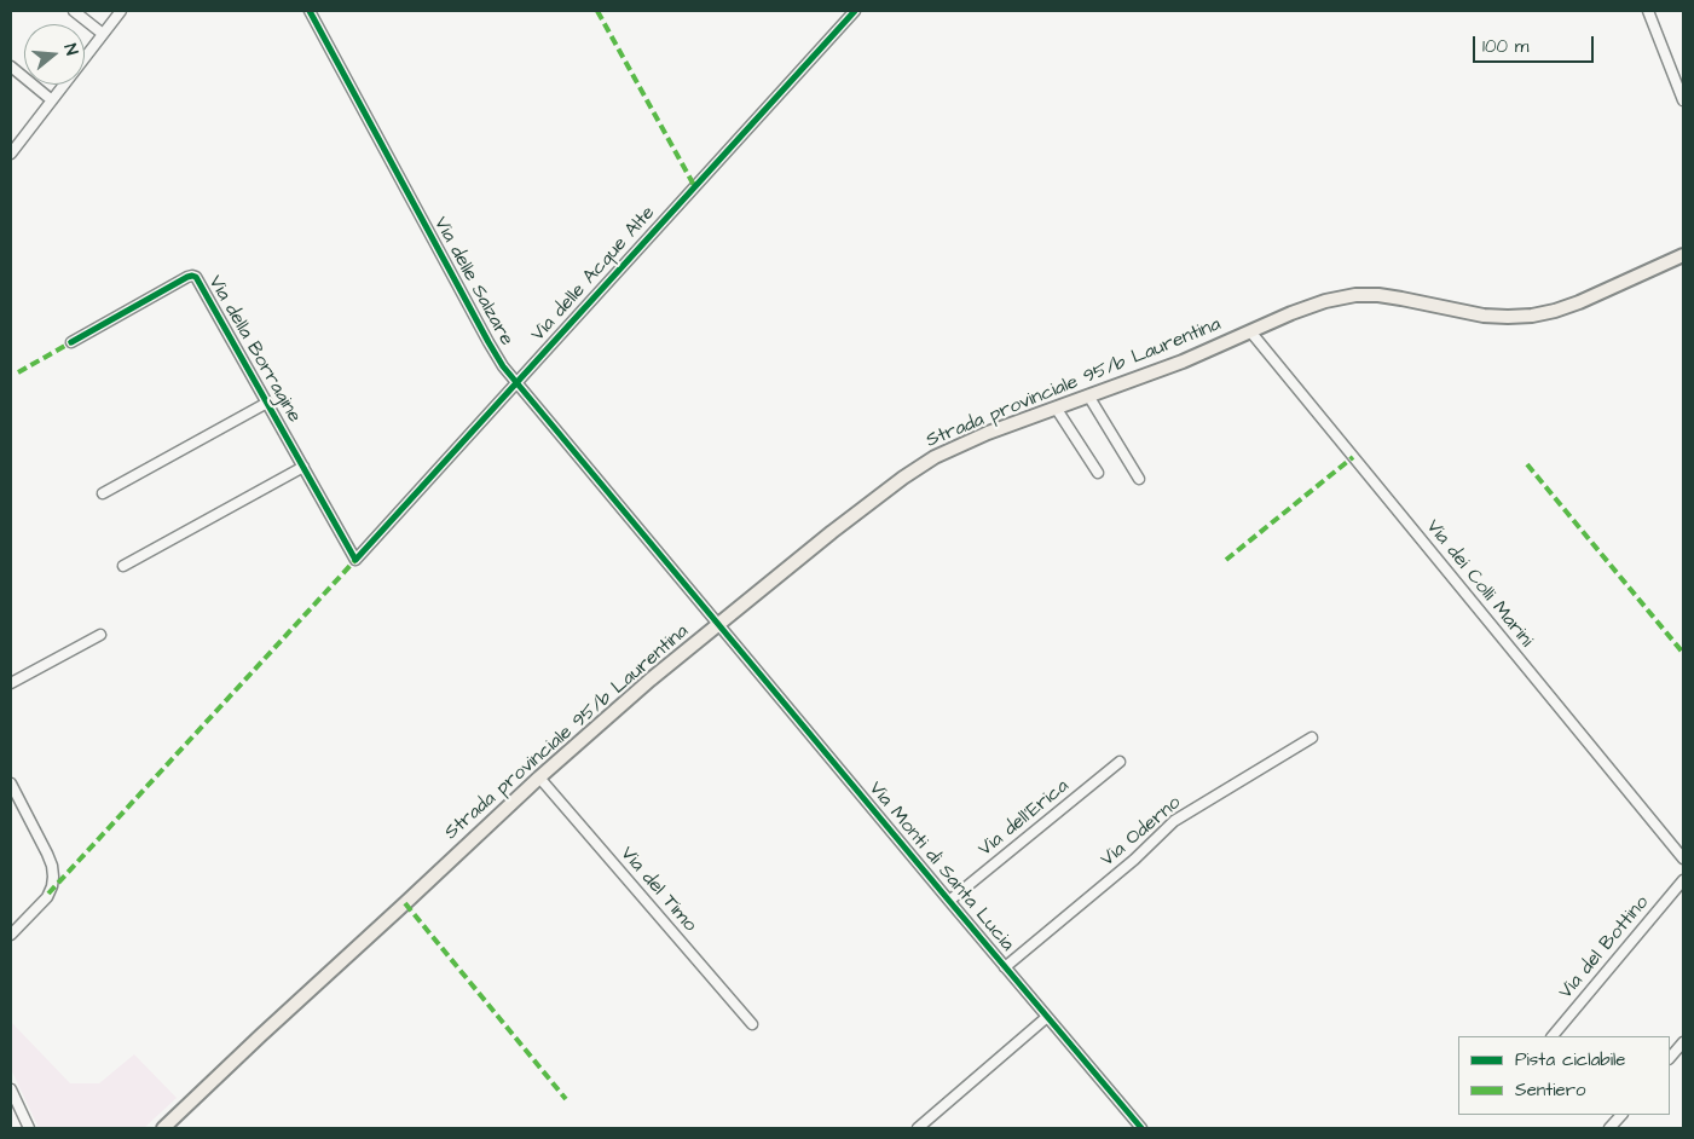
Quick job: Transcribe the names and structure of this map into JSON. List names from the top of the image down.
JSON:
{
  "streets": {
    "main road": ["Strada provinciale 95/b Laurentina"],
    "street": [
      "Via delle Acque Alte",
      "Via delle Salzare",
      "Via della Borragine",
      "Via dei Colli Marini",
      "Via dell'Erica",
      "Via Oderno",
      "Via Monti di Santa Lucia",
      "Via del Timo",
      "Via del Bottino"
    ]
  },
  "crossings": [
    ["Via delle Acque Alte", "Via delle Salzare"],
    ["Via delle Acque Alte", "Via della Borragine"],
    ["Via delle Salzare", "Strada provinciale 95/b Laurentina"],
    ["Via delle Salzare", "Via Monti di Santa Lucia"],
    ["Strada provinciale 95/b Laurentina", "Via dei Colli Marini"],
    ["Strada provinciale 95/b Laurentina", "Via Monti di Santa Lucia"],
    ["Strada provinciale 95/b Laurentina", "Via del Timo"],
    ["Via dell'Erica", "Via Monti di Santa Lucia"],
    ["Via Oderno", "Via Monti di Santa Lucia"]
  ],
  "legend": ["Pista ciclabile", "Sentiero"],
  "scale_bar": "100 m",
  "north": "right"
}
